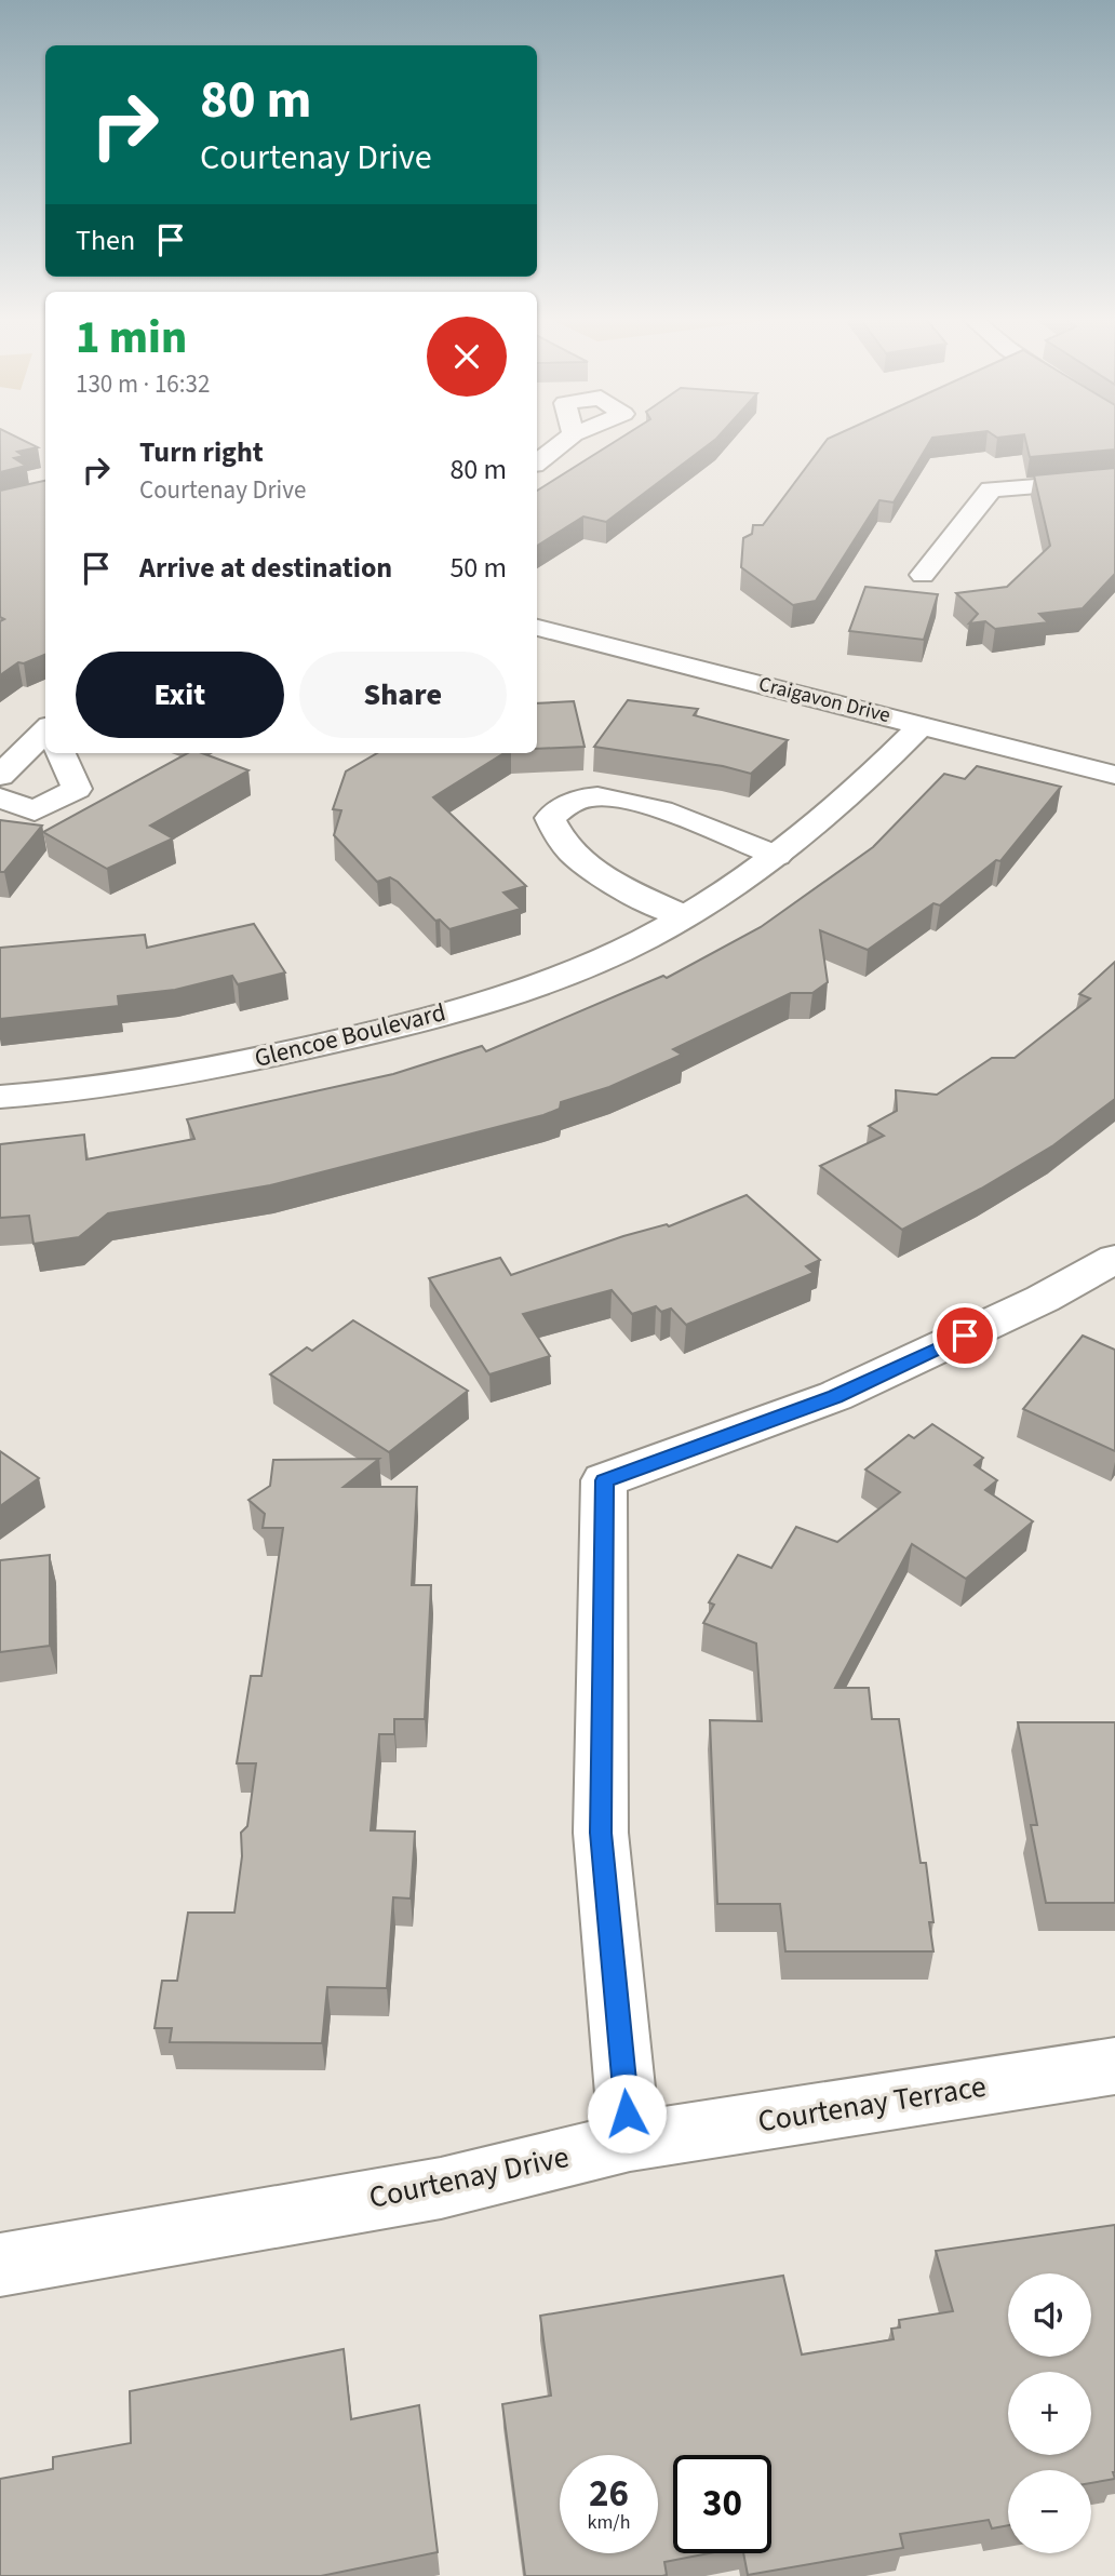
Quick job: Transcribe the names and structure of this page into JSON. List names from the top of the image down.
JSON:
{
  "streets": {
    "street": [
      "Craigavon Drive",
      "Glencoe Boulevard",
      "Courtenay Terrace",
      "Courtenay Drive"
    ]
  },
  "crossings": [
    ["Craigavon Drive", "Glencoe Boulevard"],
    ["Courtenay Terrace", "Courtenay Drive"]
  ],
  "page": {
    "turn": ["80 m", "Courtenay Drive"],
    "then": "Then",
    "heading": ["1 min", "130 m · 16:32"],
    "list": [
      {
        "name": "Turn right",
        "note": "Courtenay Drive",
        "value": "80 m"
      },
      {
        "name": "Arrive at destination",
        "value": "50 m"
      }
    ],
    "buttons": ["Exit", "Share"],
    "map_buttons": ["+", "−"],
    "speed": "26 km/h",
    "limit": "30"
  }
}
